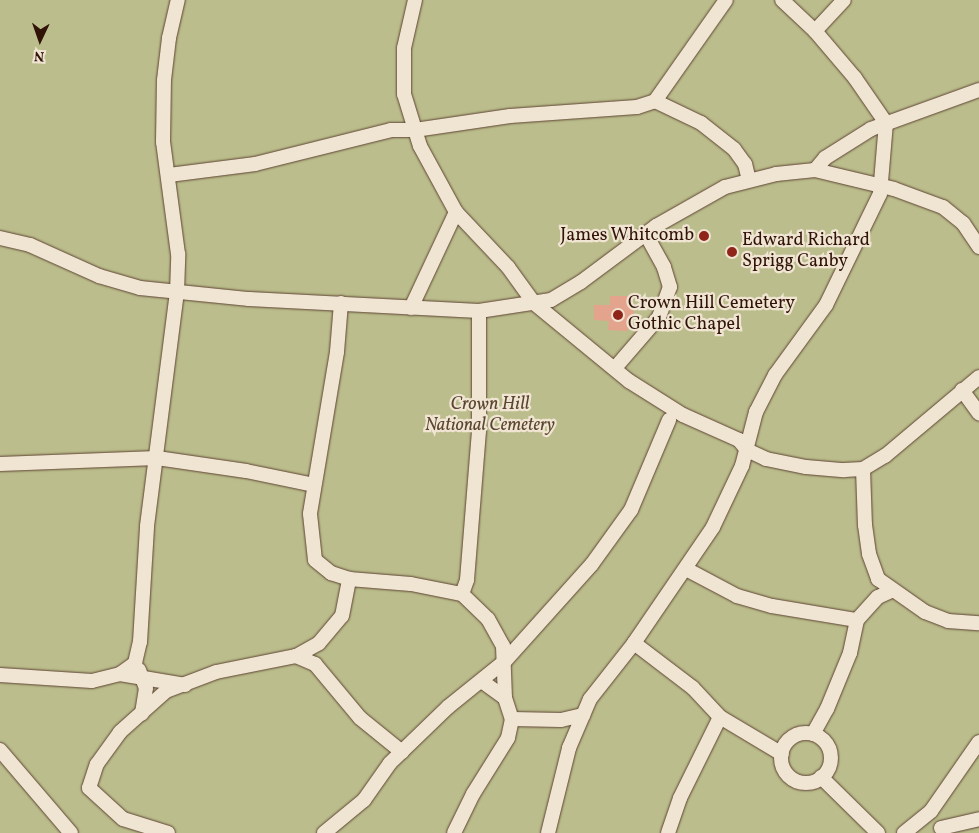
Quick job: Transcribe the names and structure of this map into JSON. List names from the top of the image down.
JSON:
{
  "parks": ["Crown Hill National Cemetery"],
  "places": ["James Whitcomb", "Edward Richard Sprigg Canby", "Crown Hill Cemetery Gothic Chapel"],
  "north": "bottom"
}
